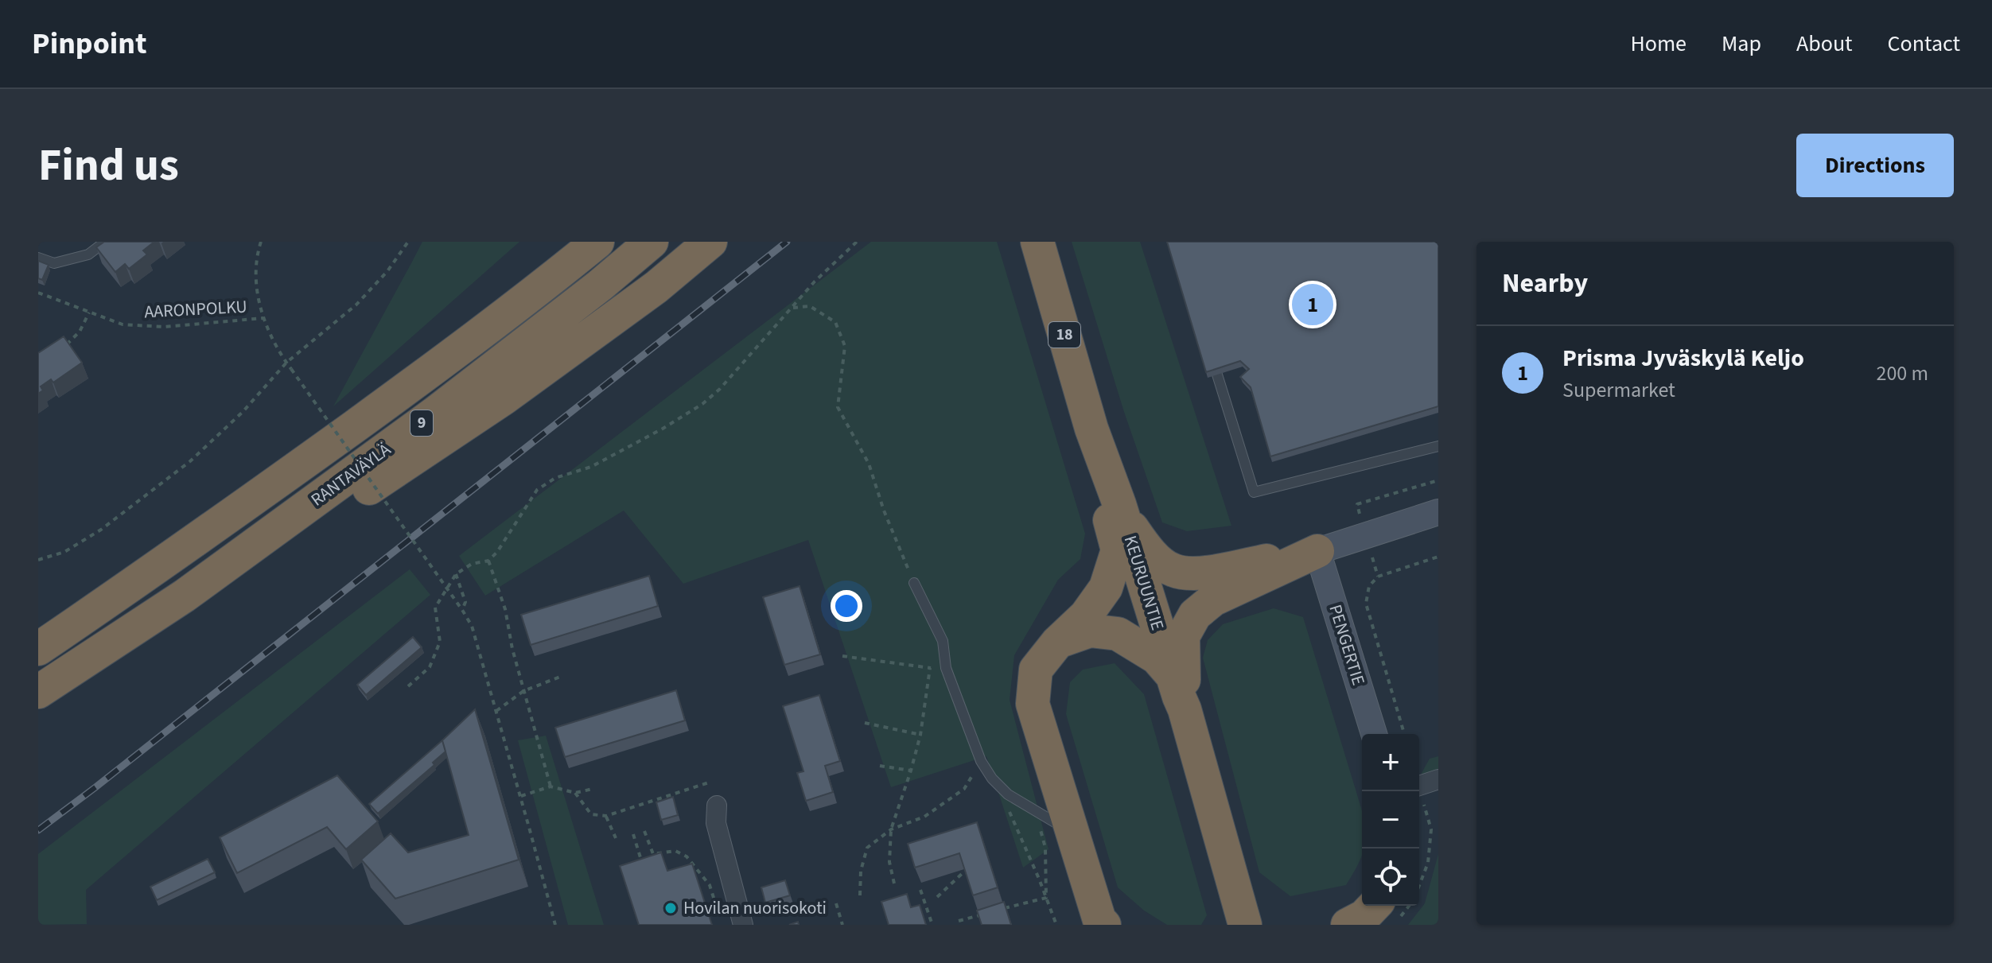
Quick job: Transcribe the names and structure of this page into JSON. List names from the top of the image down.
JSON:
{
  "streets": {
    "highway": [
      "18",
      "9",
      "RANTAVÄYLÄ",
      "KEURUUNTIE"
    ],
    "street": ["PENGERTIE"],
    "path": ["AARONPOLKU"]
  },
  "places": ["Hovilan nuorisokoti"],
  "page": {
    "header": "Pinpoint",
    "nav": [
      "Home",
      "Map",
      "About",
      "Contact"
    ],
    "buttons": "Directions",
    "title": "Find us",
    "heading": "Nearby",
    "pins": "1",
    "list": [
      {
        "mark": "1",
        "name": "Prisma Jyväskylä Keljo",
        "note": "Supermarket",
        "value": "200 m"
      }
    ],
    "map_buttons": ["+", "−"]
  }
}
